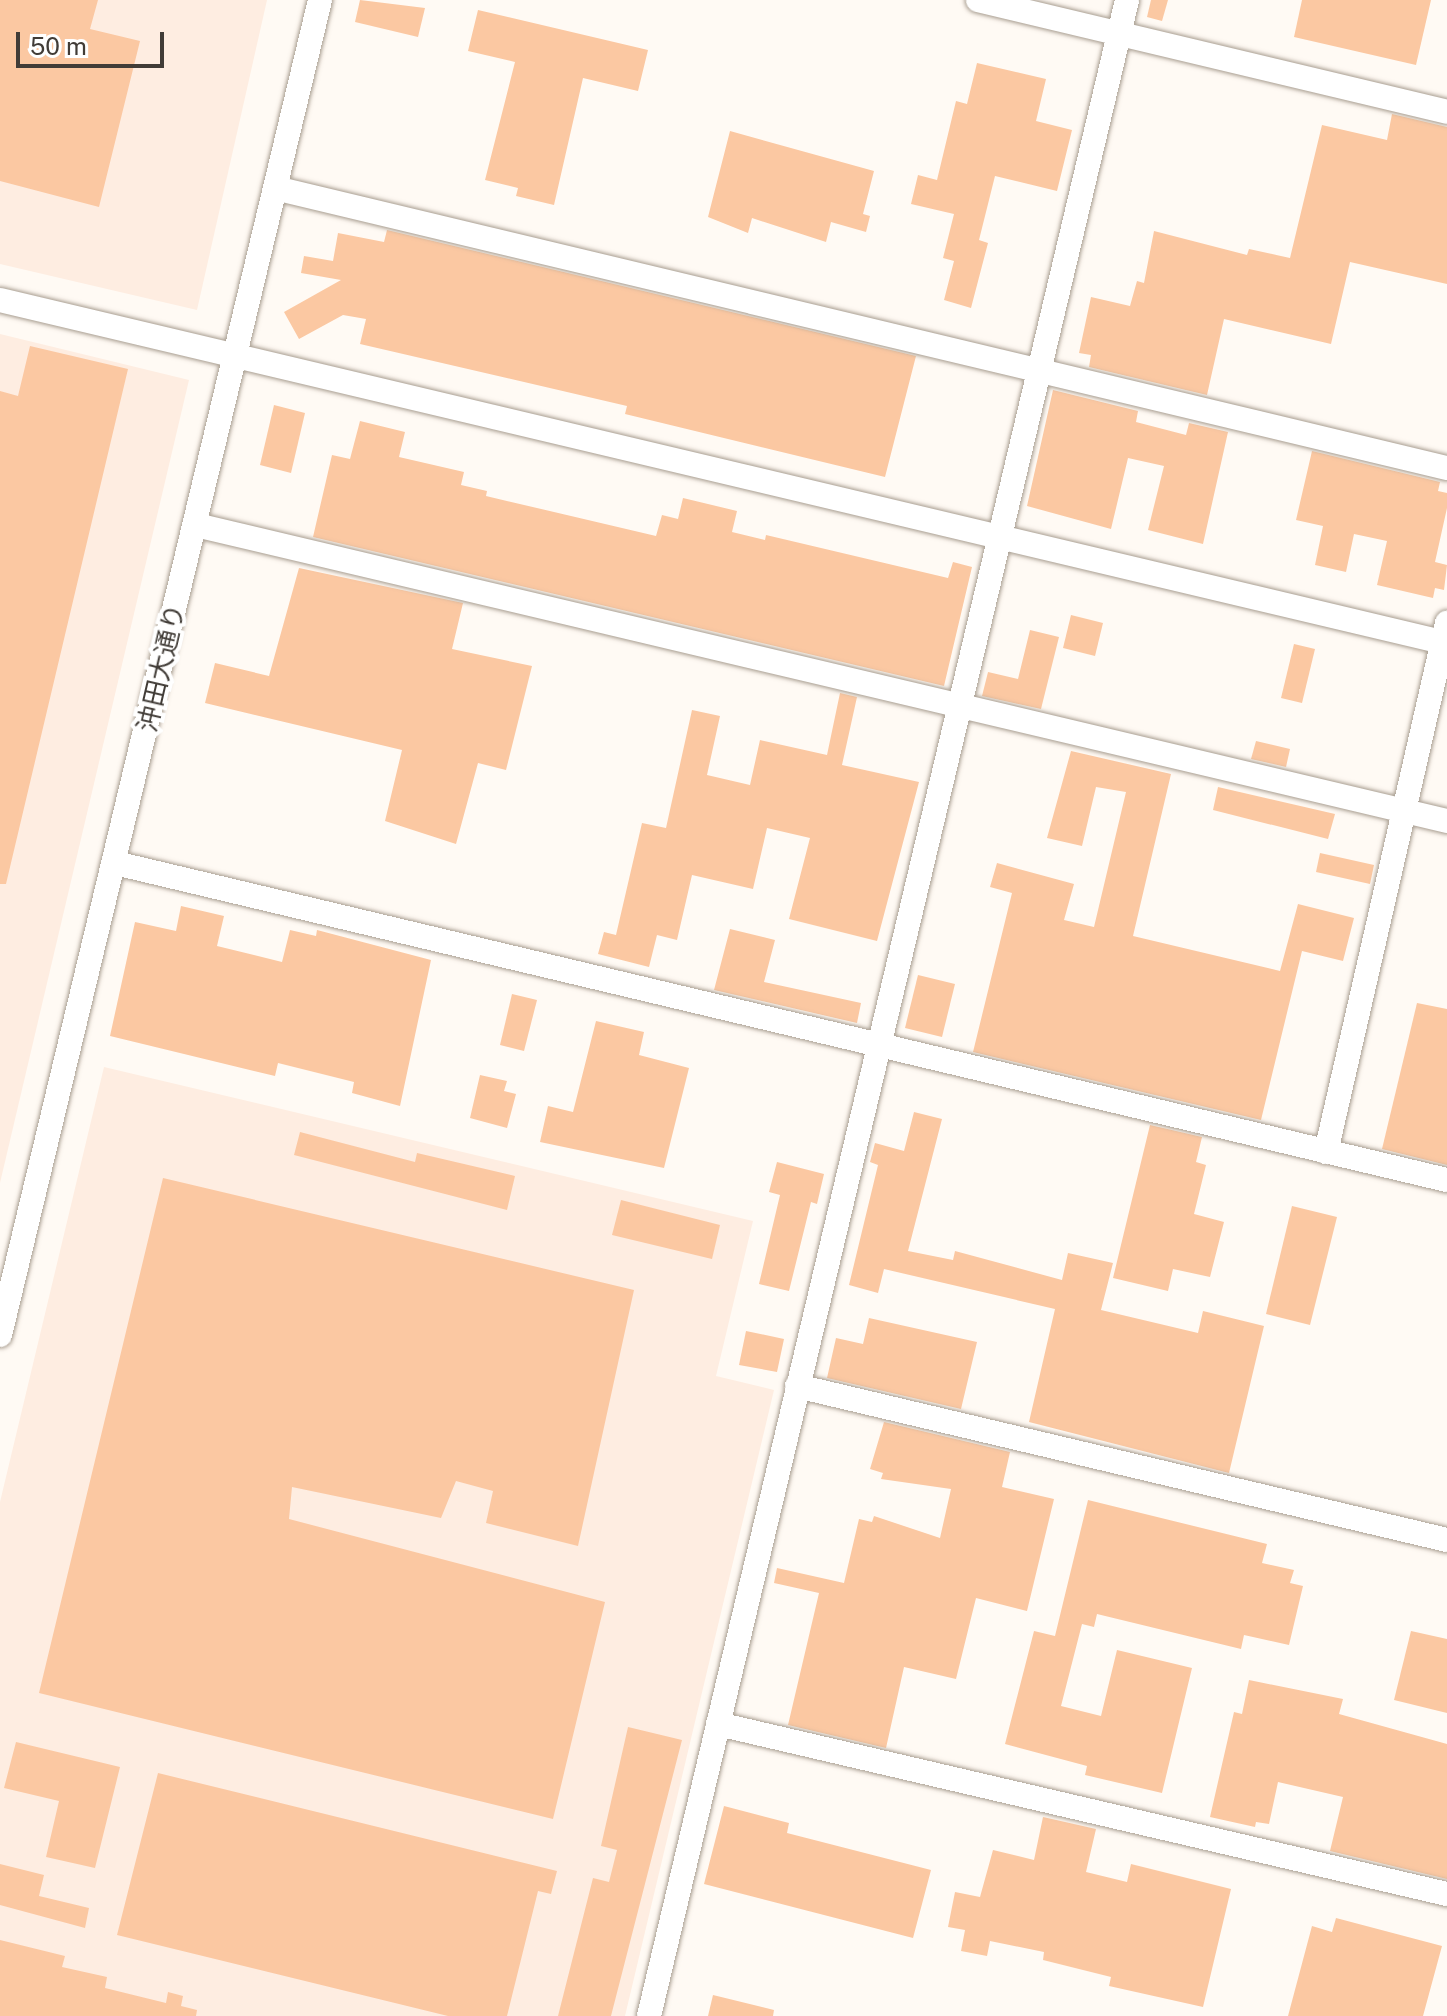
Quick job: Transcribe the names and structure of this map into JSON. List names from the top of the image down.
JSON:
{
  "streets": {
    "street": ["沖田大通り"]
  },
  "scale_bar": "50 m"
}
